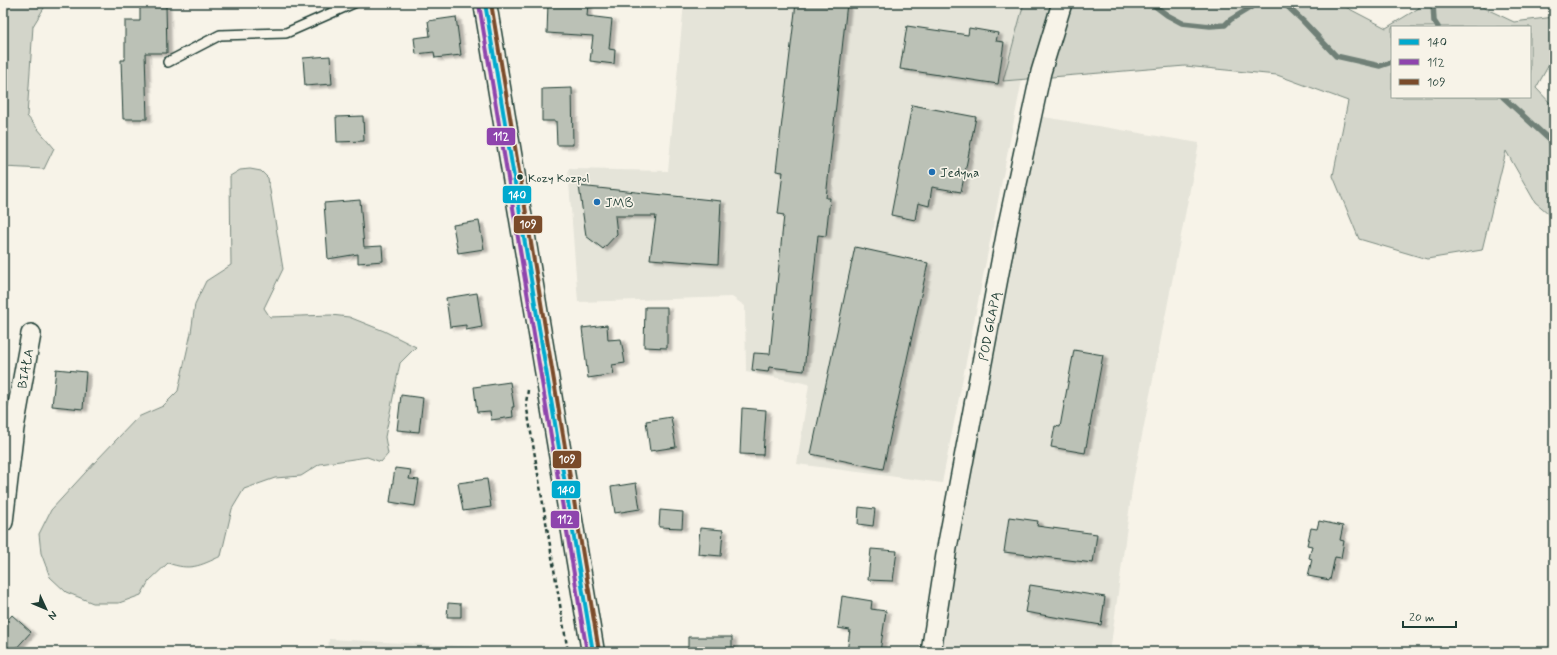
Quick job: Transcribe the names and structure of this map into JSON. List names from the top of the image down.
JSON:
{
  "streets": {
    "street": ["POD GRAPĄ", "BIAŁA"]
  },
  "places": ["Jedyna", "Kozy Kozpol", "JMB"],
  "lines": ["transit line 140", "transit line 109", "transit line 112"],
  "legend": ["140", "112", "109"],
  "scale_bar": "20 m",
  "north": "bottom right"
}
